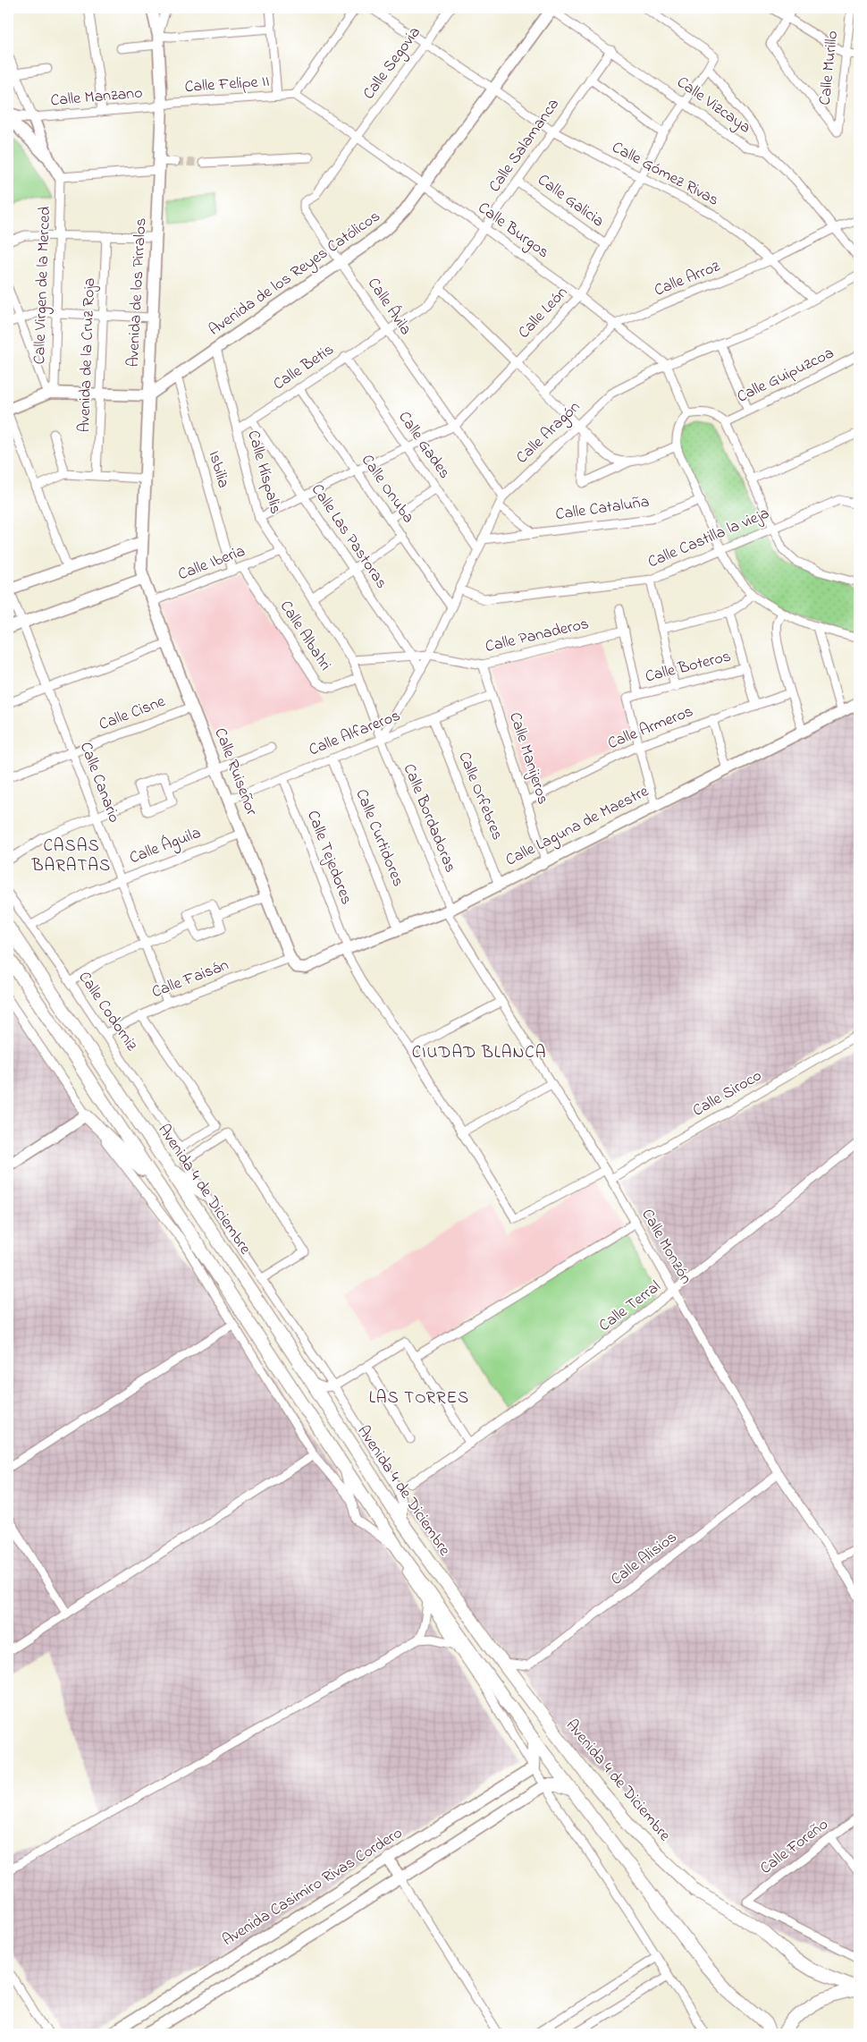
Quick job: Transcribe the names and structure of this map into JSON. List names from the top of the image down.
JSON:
{
  "streets": {
    "main road": ["Avenida 4 de Diciembre"],
    "street": [
      "Calle Segovia",
      "Calle Murillo",
      "Calle Felipe II",
      "Calle Manzano",
      "Calle Vizcaya",
      "Calle Salamanca",
      "Calle Gómez Rivas",
      "Calle Galicia",
      "Calle Burgos",
      "Avenida de los Reyes Católicos",
      "Calle Arroz",
      "Calle Virgen de la Merced",
      "Avenida de los Pirralos",
      "Calle Ávila",
      "Calle León",
      "Avenida de la Cruz Roja",
      "Calle Betis",
      "Calle Guipuzcoa",
      "Calle Aragón",
      "Calle Gades",
      "Isbilia",
      "Calle Híspalis",
      "Calle Onuba",
      "Calle Cataluña",
      "Calle Las Pastoras",
      "Calle Castilla la vieja",
      "Calle Iberia",
      "Calle Albahri",
      "Calle Panaderos",
      "Calle Boteros",
      "Calle Cisne",
      "Calle Armeros",
      "Calle Alfareros",
      "Calle Manijeros",
      "Calle Ruiseñor",
      "Calle Canario",
      "Calle Orfebres",
      "Calle Bordadoras",
      "Calle Laguna de Maestre",
      "Calle Curtidores",
      "Calle Águila",
      "Calle Tejedores",
      "Calle Faisán",
      "Calle Codorniz",
      "Calle Siroco",
      "Calle Monzón",
      "Calle Terral",
      "Calle Alisios",
      "Calle Foreño",
      "Avenida Casimiro Rivas Cordero"
    ]
  },
  "crossings": [
    ["Calle Segovia", "Calle Gómez Rivas"],
    ["Calle Segovia", "Calle Burgos"],
    ["Calle Segovia", "Calle Ávila"],
    ["Calle Felipe II", "Calle Manzano"],
    ["Calle Felipe II", "Calle Burgos"],
    ["Calle Felipe II", "Avenida de los Pirralos"],
    ["Calle Manzano", "Avenida de los Pirralos"],
    ["Calle Vizcaya", "Calle Salamanca"],
    ["Calle Vizcaya", "Avenida de los Reyes Católicos"],
    ["Calle Vizcaya", "Calle León"],
    ["Calle Salamanca", "Calle Gómez Rivas"],
    ["Calle Salamanca", "Calle Galicia"],
    ["Calle Salamanca", "Calle Burgos"],
    ["Calle Salamanca", "Calle Ávila"],
    ["Calle Salamanca", "Calle Betis"],
    ["Calle Gómez Rivas", "Avenida de los Reyes Católicos"],
    ["Calle Gómez Rivas", "Calle Arroz"],
    ["Calle Gómez Rivas", "Calle León"],
    ["Calle Gómez Rivas", "Calle Aragón"],
    ["Calle Galicia", "Calle León"],
    ["Calle Burgos", "Avenida de los Reyes Católicos"],
    ["Calle Burgos", "Calle Arroz"],
    ["Calle Burgos", "Calle Ávila"],
    ["Calle Burgos", "Calle León"],
    ["Calle Burgos", "Calle Aragón"],
    ["Avenida de los Reyes Católicos", "Avenida de los Pirralos"],
    ["Avenida de los Reyes Católicos", "Calle Ávila"],
    ["Avenida de los Reyes Católicos", "Isbilia"],
    ["Avenida de los Reyes Católicos", "Calle Híspalis"],
    ["Avenida de los Pirralos", "Calle Ruiseñor"],
    ["Calle Ávila", "Calle León"],
    ["Calle Ávila", "Calle Betis"],
    ["Calle Ávila", "Calle Aragón"],
    ["Calle Betis", "Calle Gades"],
    ["Calle Betis", "Calle Híspalis"],
    ["Calle Betis", "Calle Onuba"],
    ["Calle Betis", "Calle Las Pastoras"],
    ["Calle Aragón", "Calle Gades"],
    ["Calle Aragón", "Calle Onuba"],
    ["Calle Aragón", "Calle Cataluña"],
    ["Calle Aragón", "Calle Las Pastoras"],
    ["Calle Aragón", "Calle Castilla la vieja"],
    ["Calle Aragón", "Calle Panaderos"],
    ["Calle Aragón", "Calle Alfareros"],
    ["Calle Aragón", "Calle Bordadoras"],
    ["Isbilia", "Calle Iberia"],
    ["Calle Híspalis", "Calle Iberia"],
    ["Calle Híspalis", "Calle Albahri"],
    ["Calle Híspalis", "Calle Panaderos"],
    ["Calle Híspalis", "Calle Bordadoras"],
    ["Calle Las Pastoras", "Calle Panaderos"],
    ["Calle Iberia", "Calle Albahri"],
    ["Calle Iberia", "Calle Ruiseñor"],
    ["Calle Albahri", "Calle Bordadoras"],
    ["Calle Panaderos", "Calle Manijeros"],
    ["Calle Cisne", "Calle Ruiseñor"],
    ["Calle Cisne", "Calle Canario"],
    ["Calle Armeros", "Calle Manijeros"],
    ["Calle Alfareros", "Calle Manijeros"],
    ["Calle Alfareros", "Calle Ruiseñor"],
    ["Calle Alfareros", "Calle Orfebres"],
    ["Calle Alfareros", "Calle Bordadoras"],
    ["Calle Alfareros", "Calle Curtidores"],
    ["Calle Alfareros", "Calle Tejedores"],
    ["Calle Manijeros", "Calle Laguna de Maestre"],
    ["Calle Ruiseñor", "Calle Laguna de Maestre"],
    ["Calle Ruiseñor", "Calle Águila"],
    ["Calle Ruiseñor", "Calle Faisán"],
    ["Calle Canario", "Calle Águila"],
    ["Calle Canario", "Calle Faisán"],
    ["Calle Orfebres", "Calle Laguna de Maestre"],
    ["Calle Bordadoras", "Calle Laguna de Maestre"],
    ["Calle Bordadoras", "Calle Monzón"],
    ["Calle Laguna de Maestre", "Calle Curtidores"],
    ["Calle Laguna de Maestre", "Calle Tejedores"],
    ["Calle Laguna de Maestre", "Calle Faisán"],
    ["Calle Laguna de Maestre", "Calle Monzón"],
    ["Calle Águila", "Calle Codorniz"],
    ["Calle Tejedores", "Calle Monzón"],
    ["Calle Faisán", "Calle Codorniz"],
    ["Calle Siroco", "Calle Monzón"],
    ["Avenida 4 de Diciembre", "Calle Alisios"],
    ["Calle Monzón", "Calle Terral"],
    ["Calle Monzón", "Calle Alisios"]
  ],
  "districts": ["CASAS BARATAS", "CIUDAD BLANCA", "LAS TORRES"]
}
